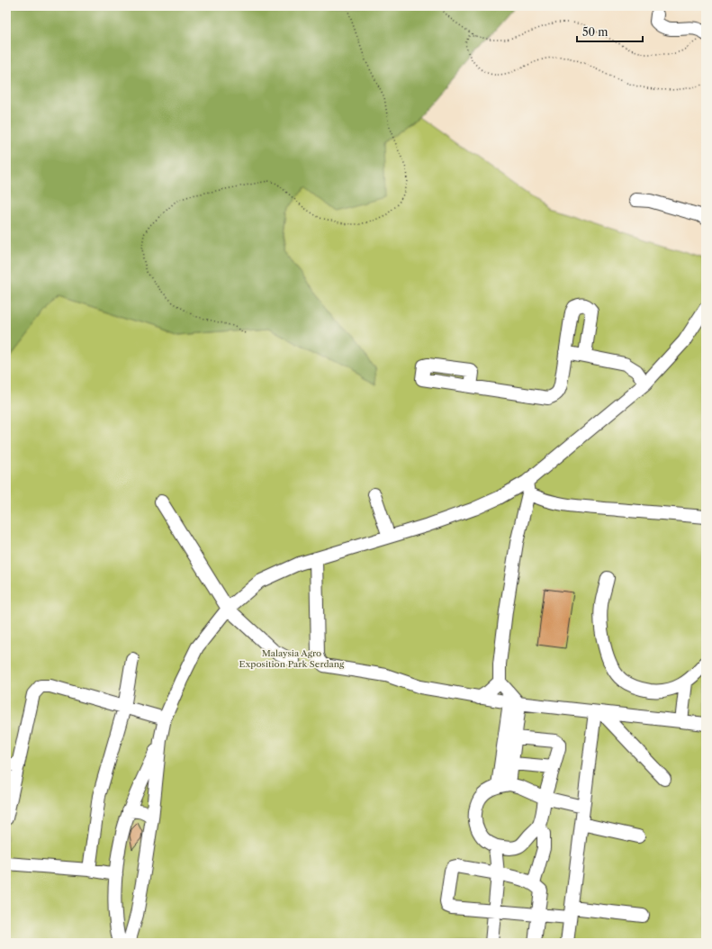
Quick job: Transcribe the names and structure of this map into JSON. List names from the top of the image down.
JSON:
{
  "parks": ["Malaysia Agro Exposition Park Serdang"],
  "scale_bar": "50 m"
}
